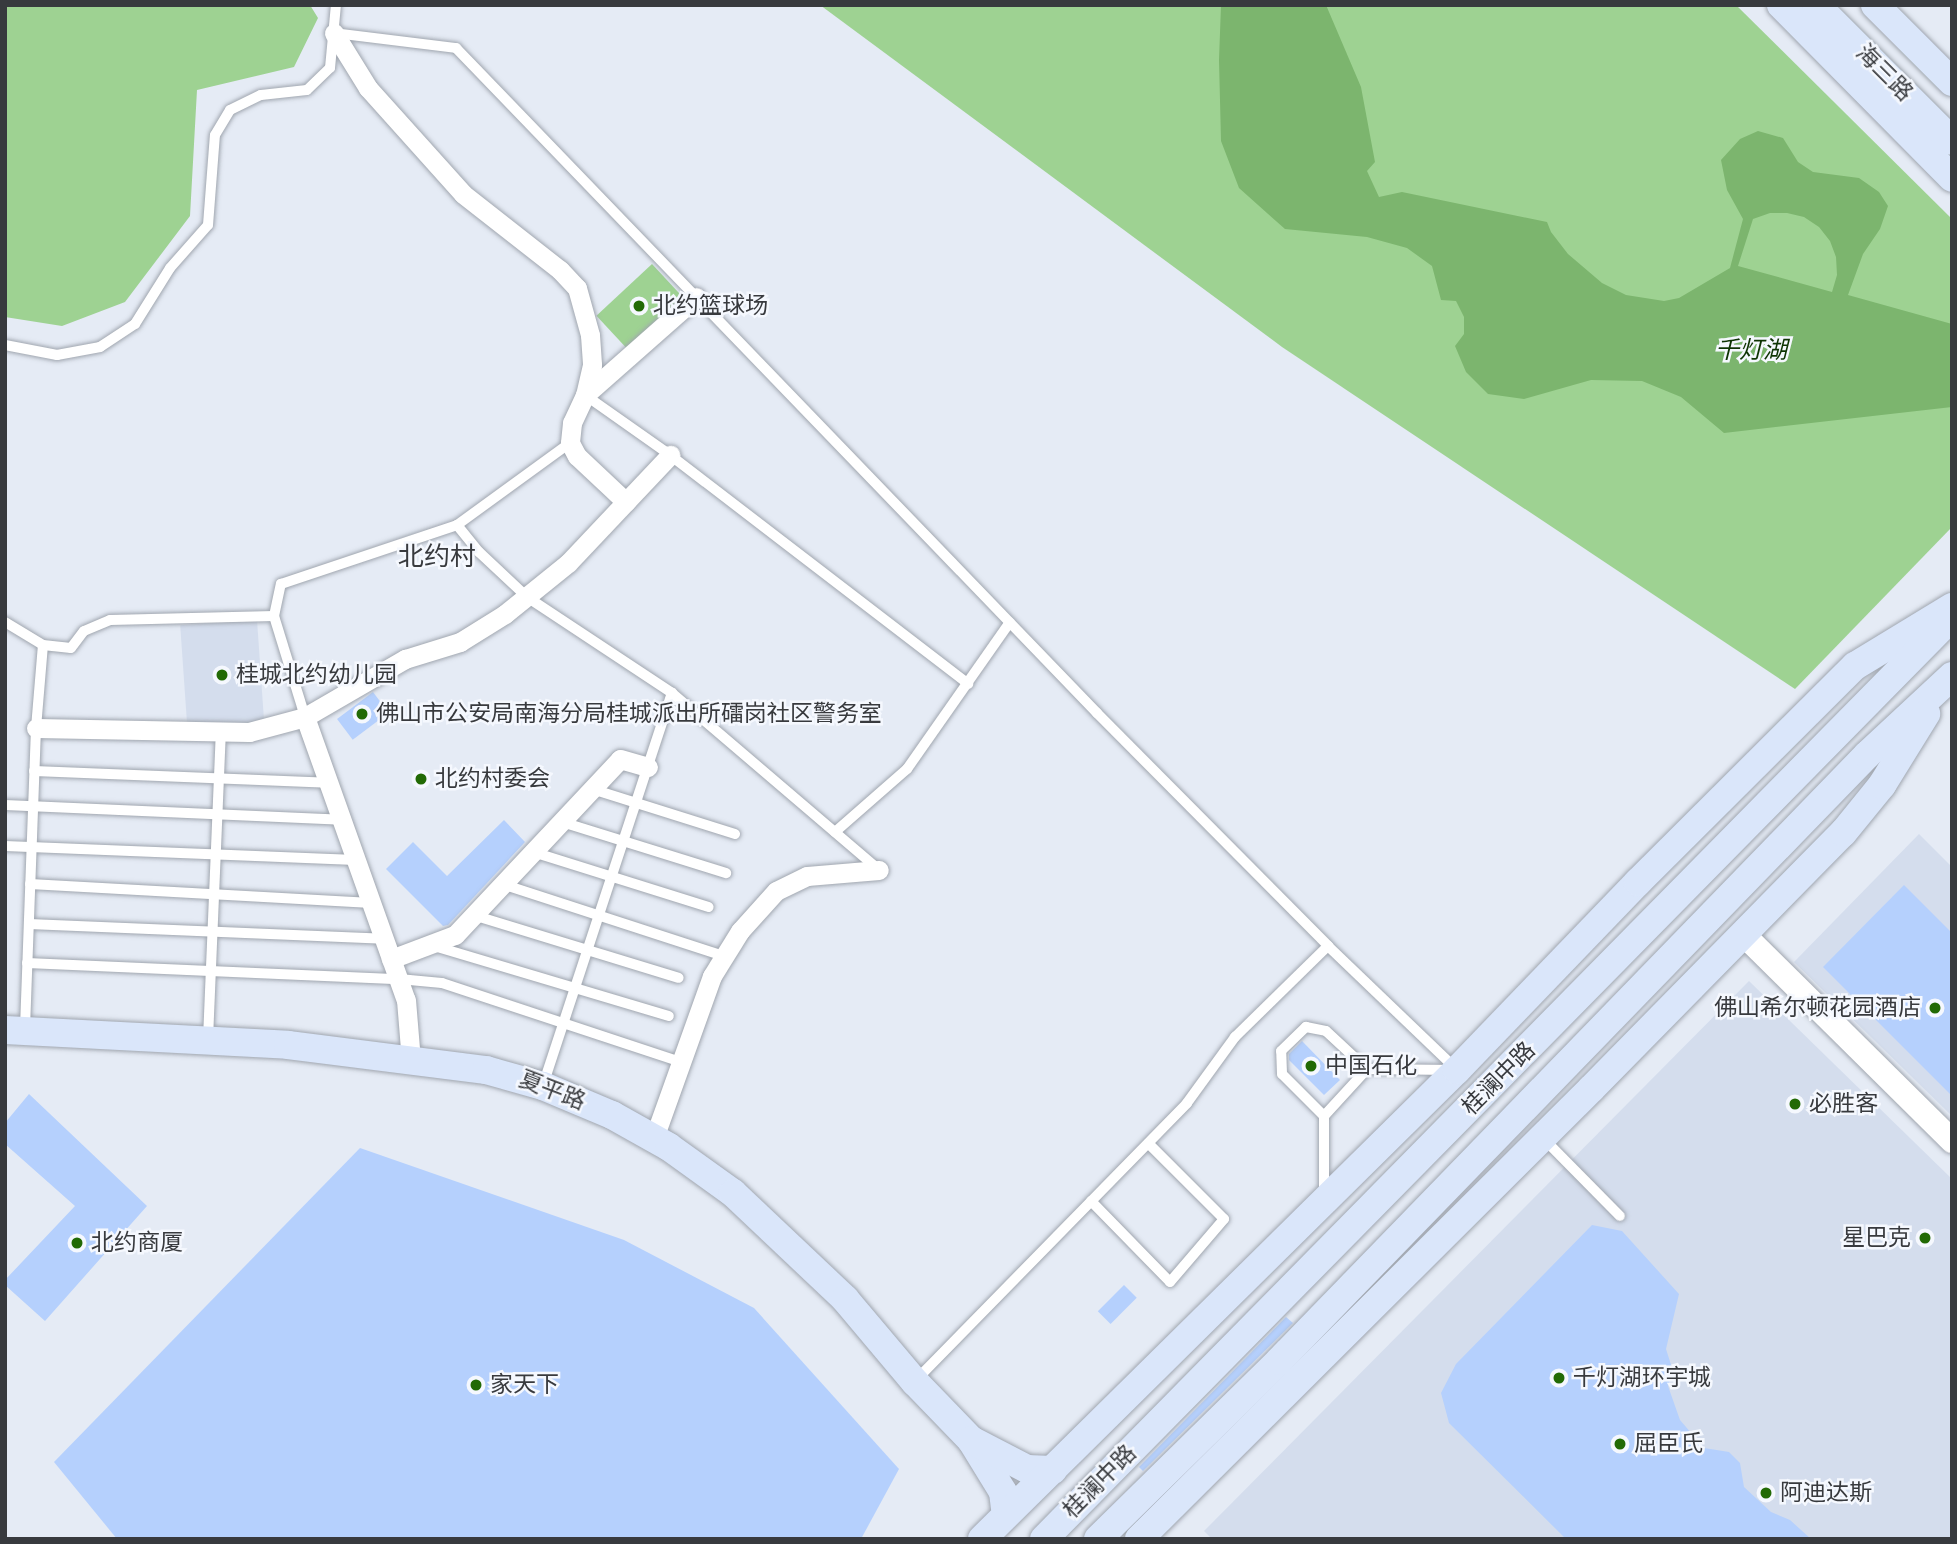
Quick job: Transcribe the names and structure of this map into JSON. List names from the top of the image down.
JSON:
{
  "streets": {
    "main road": ["海三路", "桂澜中路", "夏平路"]
  },
  "districts": ["北约村"],
  "water": ["千灯湖"],
  "places": [
    "北约篮球场",
    "桂城北约幼儿园",
    "佛山市公安局南海分局桂城派出所礌岗社区警务室",
    "北约村委会",
    "佛山希尔顿花园酒店",
    "中国石化",
    "必胜客",
    "星巴克",
    "北约商厦",
    "千灯湖环宇城",
    "家天下",
    "屈臣氏",
    "阿迪达斯"
  ]
}
